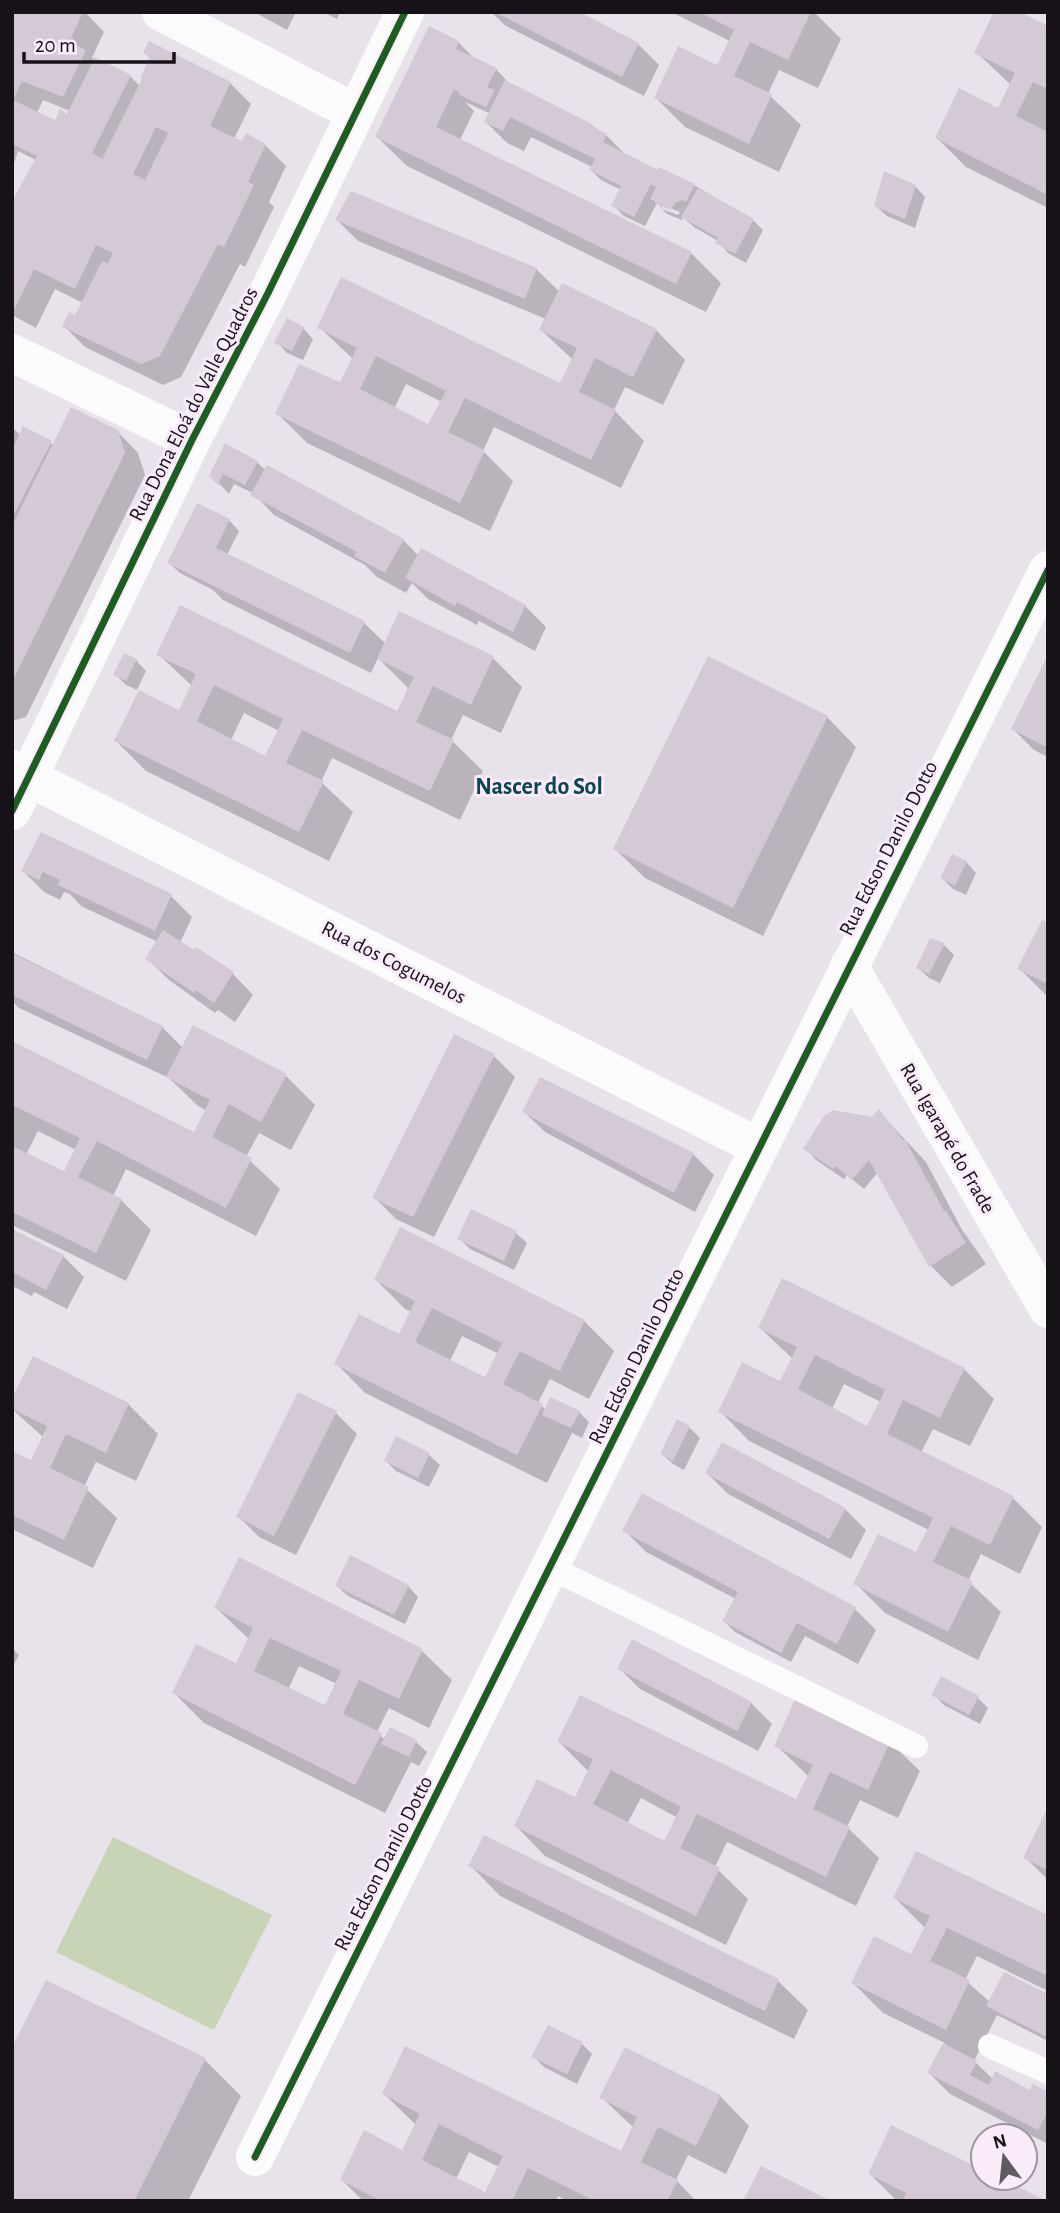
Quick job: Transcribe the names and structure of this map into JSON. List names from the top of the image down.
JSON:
{
  "streets": {
    "street": [
      "Rua Dona Eloá do Valle Quadros",
      "Rua Edson Danilo Dotto",
      "Rua dos Cogumelos",
      "Rua Igarapé do Frade"
    ]
  },
  "crossings": [
    ["Rua Dona Eloá do Valle Quadros", "Rua dos Cogumelos"],
    ["Rua Edson Danilo Dotto", "Rua dos Cogumelos"],
    ["Rua Edson Danilo Dotto", "Rua Igarapé do Frade"]
  ],
  "districts": ["Nascer do Sol"],
  "scale_bar": "20 m",
  "north": "top"
}
